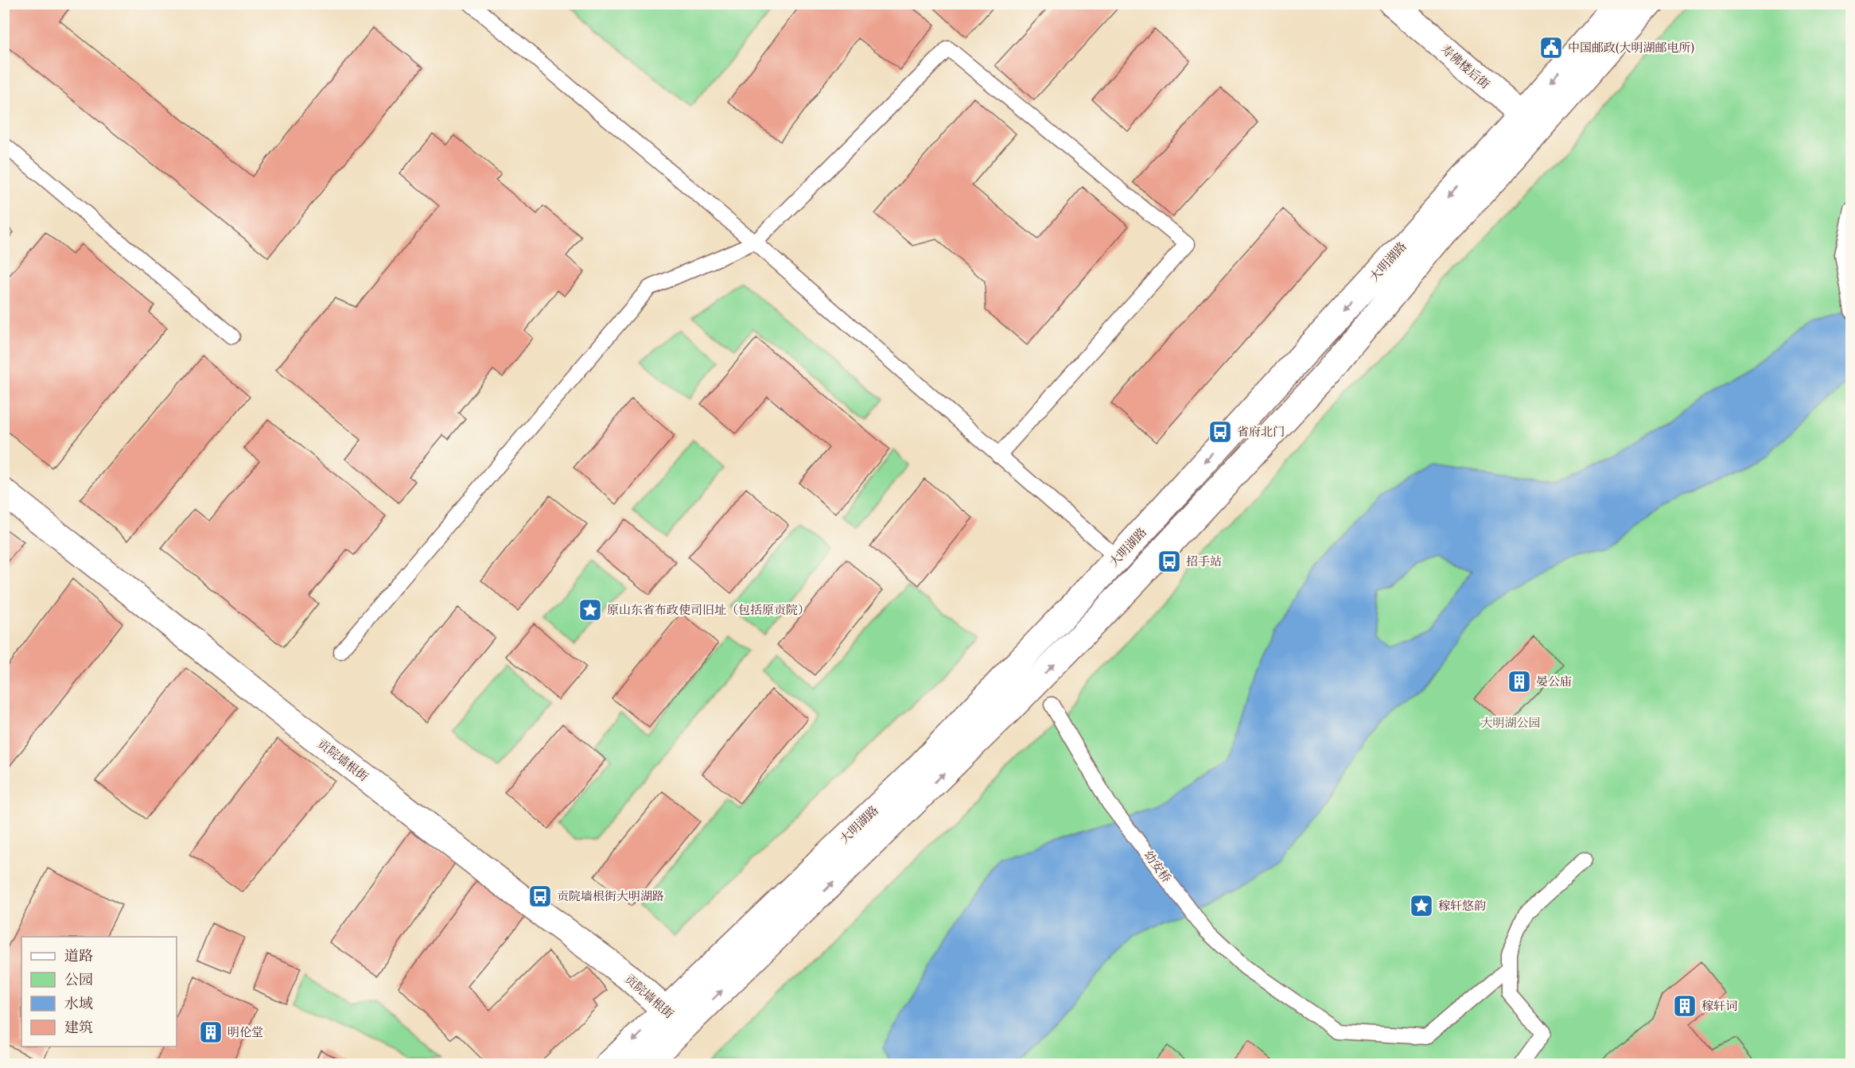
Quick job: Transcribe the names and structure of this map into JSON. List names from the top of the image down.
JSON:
{
  "streets": {
    "main road": ["寿佛楼后街", "大明湖路", "贡院墙根街"],
    "lane": ["幼安桥"]
  },
  "crossings": [
    ["寿佛楼后街", "大明湖路"],
    ["大明湖路", "贡院墙根街"]
  ],
  "parks": ["大明湖公园"],
  "places": {
    "public building": ["中国邮政(大明湖邮电所)"],
    "bus stop": ["省府北门", "招手站", "贡院墙根街大明湖路"],
    "place": ["原山东省布政使司旧址（包括原贡院）", "稼轩悠韵"],
    "building": ["晏公庙", "稼轩词", "明伦堂"]
  },
  "legend": [
    "道路",
    "公园",
    "水域",
    "建筑"
  ]
}
